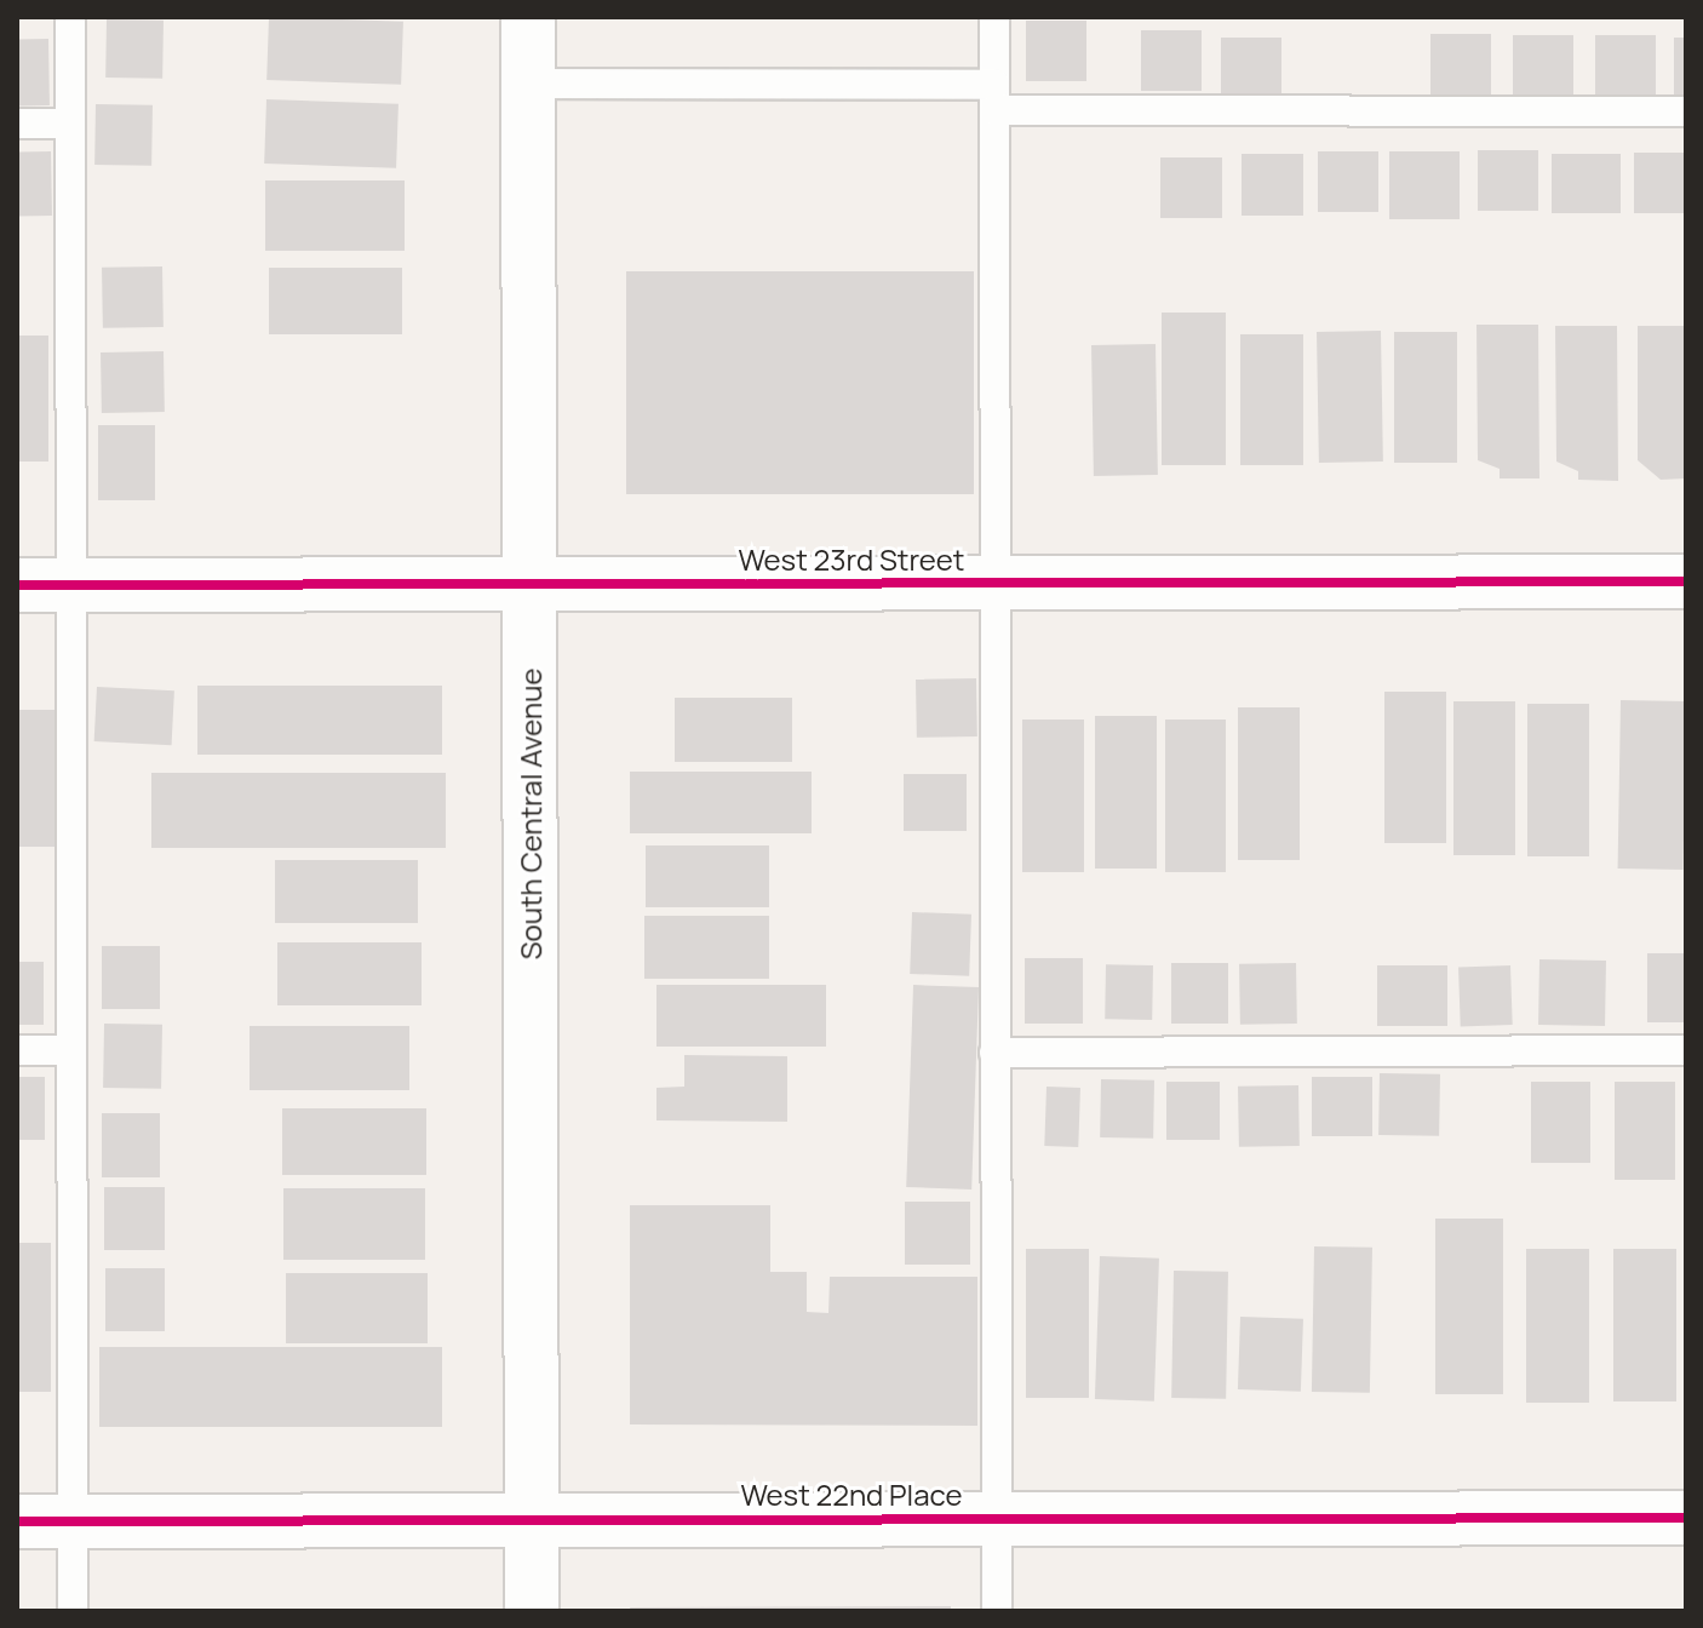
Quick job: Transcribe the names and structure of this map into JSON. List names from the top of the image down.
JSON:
{
  "streets": {
    "street": ["West 23rd Street", "South Central Avenue", "West 22nd Place"]
  },
  "crossings": [
    ["West 23rd Street", "South Central Avenue"],
    ["South Central Avenue", "West 22nd Place"]
  ]
}
